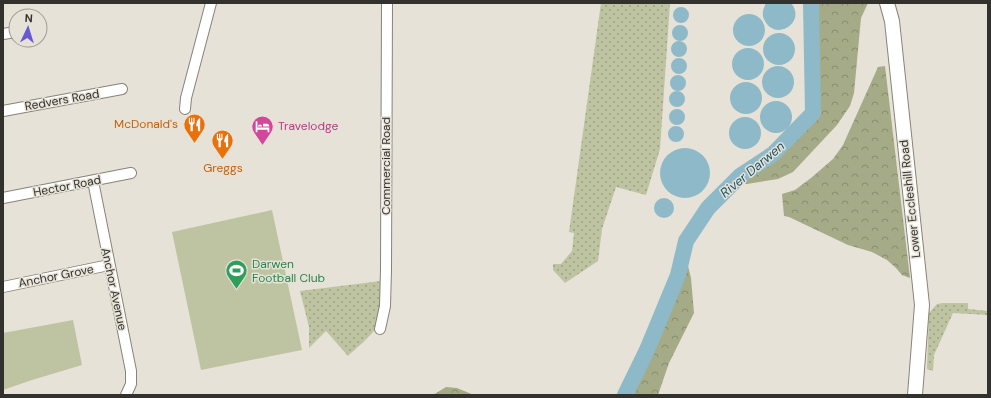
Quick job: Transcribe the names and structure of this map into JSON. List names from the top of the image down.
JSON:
{
  "streets": {
    "street": [
      "Redvers Road",
      "Commercial Road",
      "Hector Road",
      "Lower Eccleshill Road",
      "Anchor Grove",
      "Anchor Avenue"
    ]
  },
  "crossings": [
    ["Hector Road", "Anchor Avenue"],
    ["Anchor Grove", "Anchor Avenue"]
  ],
  "water": ["River Darwen"],
  "places": {
    "restaurant": ["McDonald's", "Greggs"],
    "hotel": ["Travelodge"],
    "sports": ["Darwen Football Club"]
  },
  "north": "top"
}
